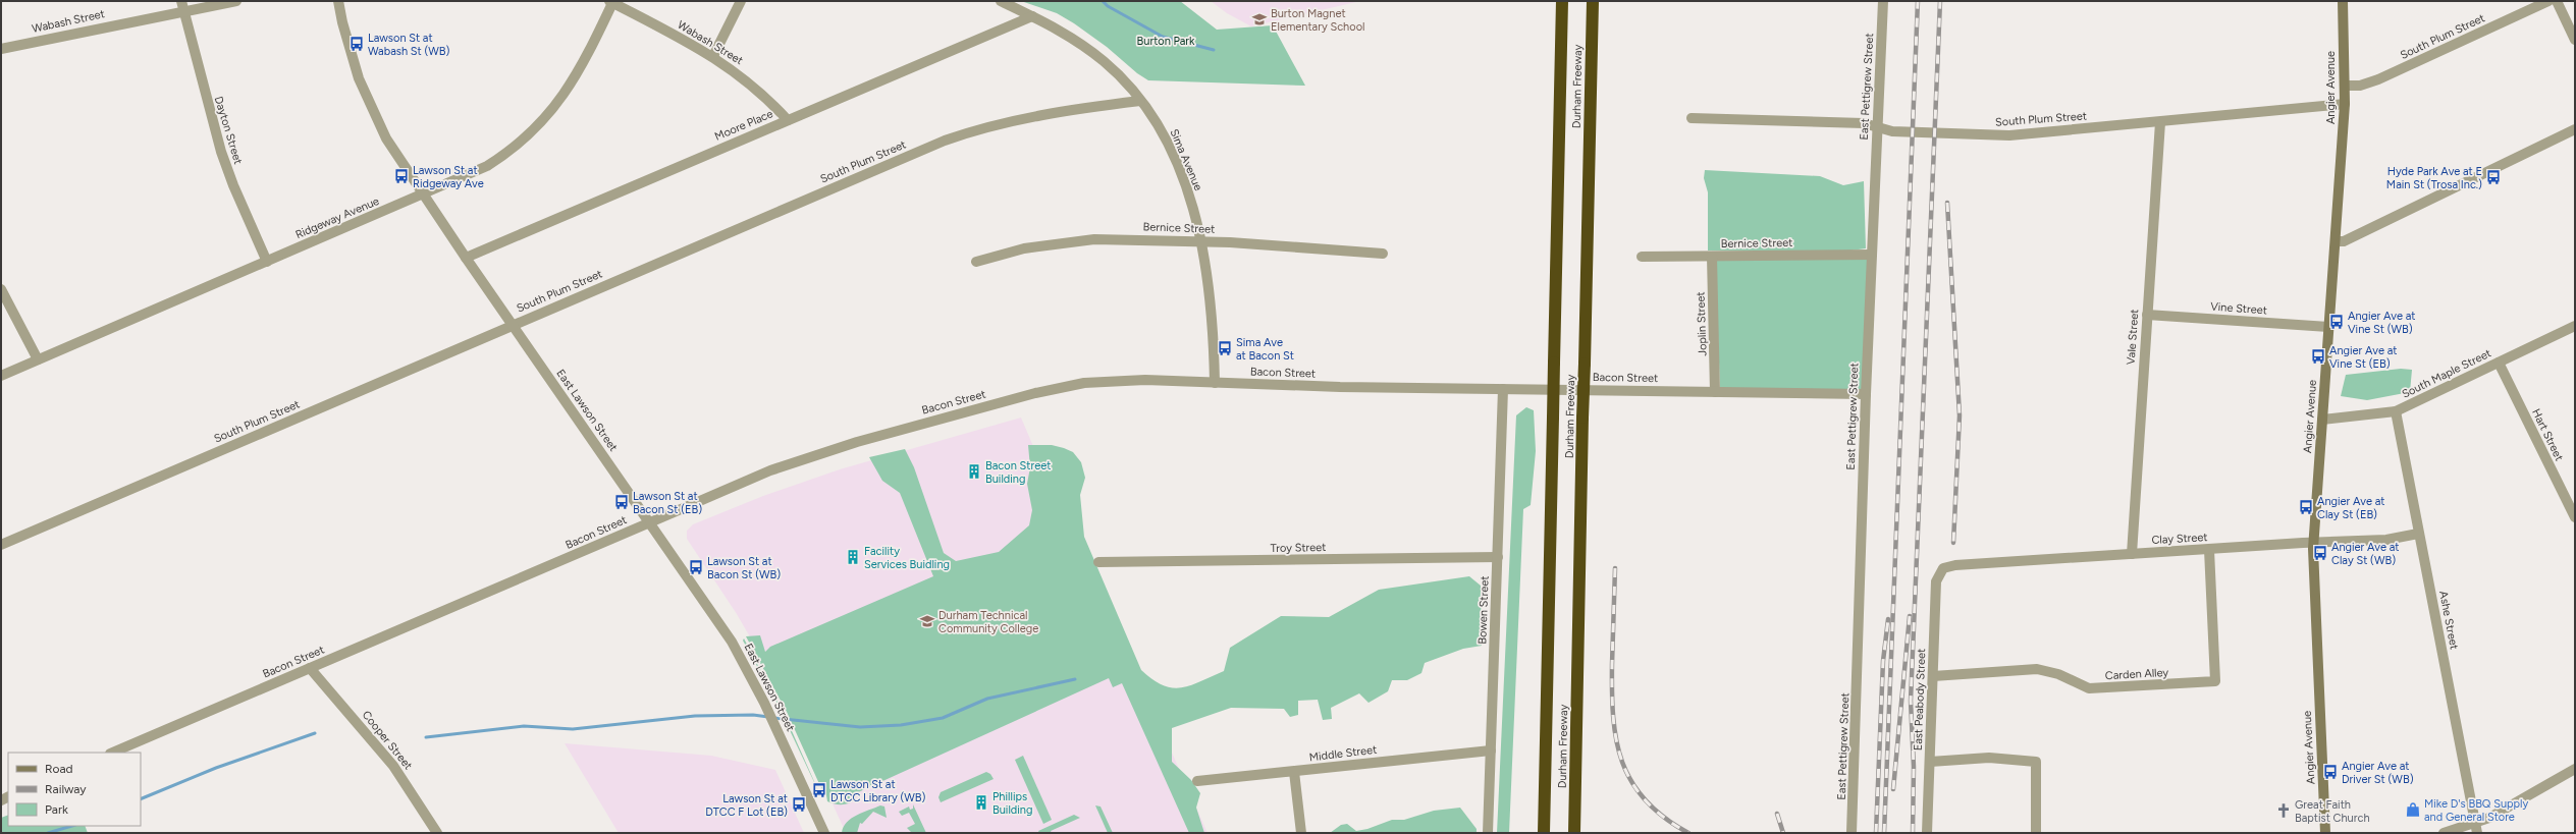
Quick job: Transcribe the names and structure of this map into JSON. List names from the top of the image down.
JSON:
{
  "streets": {
    "highway": ["Durham Freeway"],
    "main road": ["Angier Avenue"],
    "street": [
      "Wabash Street",
      "South Plum Street",
      "East Pettigrew Street",
      "Moore Place",
      "Dayton Street",
      "Sima Avenue",
      "Ridgeway Avenue",
      "Bernice Street",
      "Vine Street",
      "Joplin Street",
      "Vale Street",
      "Bacon Street",
      "South Maple Street",
      "East Lawson Street",
      "Hart Street",
      "Clay Street",
      "Troy Street",
      "Bowen Street",
      "Ashe Street",
      "Carden Alley",
      "East Peabody Street",
      "Cooper Street",
      "Middle Street"
    ]
  },
  "crossings": [
    ["Wabash Street", "Moore Place"],
    ["Wabash Street", "Dayton Street"],
    ["Wabash Street", "Ridgeway Avenue"],
    ["South Plum Street", "East Pettigrew Street"],
    ["South Plum Street", "Angier Avenue"],
    ["South Plum Street", "Sima Avenue"],
    ["South Plum Street", "Vale Street"],
    ["South Plum Street", "East Lawson Street"],
    ["East Pettigrew Street", "Bernice Street"],
    ["East Pettigrew Street", "Bacon Street"],
    ["Angier Avenue", "Vine Street"],
    ["Angier Avenue", "South Maple Street"],
    ["Angier Avenue", "Clay Street"],
    ["Moore Place", "Sima Avenue"],
    ["Moore Place", "East Lawson Street"],
    ["Dayton Street", "Ridgeway Avenue"],
    ["Sima Avenue", "Bernice Street"],
    ["Sima Avenue", "Bacon Street"],
    ["Ridgeway Avenue", "East Lawson Street"],
    ["Bernice Street", "Joplin Street"],
    ["Vine Street", "Vale Street"],
    ["Joplin Street", "Bacon Street"],
    ["Vale Street", "Clay Street"],
    ["Bacon Street", "East Lawson Street"],
    ["Bacon Street", "Bowen Street"],
    ["Bacon Street", "Cooper Street"],
    ["South Maple Street", "Hart Street"],
    ["South Maple Street", "Ashe Street"],
    ["Clay Street", "Ashe Street"],
    ["Clay Street", "Carden Alley"],
    ["Clay Street", "East Peabody Street"],
    ["Troy Street", "Bowen Street"],
    ["Bowen Street", "Middle Street"],
    ["Carden Alley", "East Peabody Street"]
  ],
  "parks": ["Burton Park"],
  "places": {
    "school or university": ["Burton Magnet Elementary School", "Durham Technical Community College"],
    "bus stop": [
      "Lawson St at Wabash St (WB)",
      "Lawson St at Ridgeway Ave",
      "Hyde Park Ave at E Main St (Trosa Inc.)",
      "Angier Ave at Vine St (WB)",
      "Sima Ave at Bacon St",
      "Angier Ave at Vine St (EB)",
      "Lawson St at Bacon St (EB)",
      "Angier Ave at Clay St (EB)",
      "Angier Ave at Clay St (WB)",
      "Lawson St at Bacon St (WB)",
      "Angier Ave at Driver St (WB)",
      "Lawson St at DTCC Library (WB)",
      "Lawson St at DTCC F Lot (EB)"
    ],
    "building": ["Bacon Street Building", "Facility Services Buidling", "Phillips Building"],
    "shop": ["Mike D's BBQ Supply and General Store"],
    "church": ["Great Faith Baptist Church"]
  },
  "legend": ["Road", "Railway", "Park"]
}
